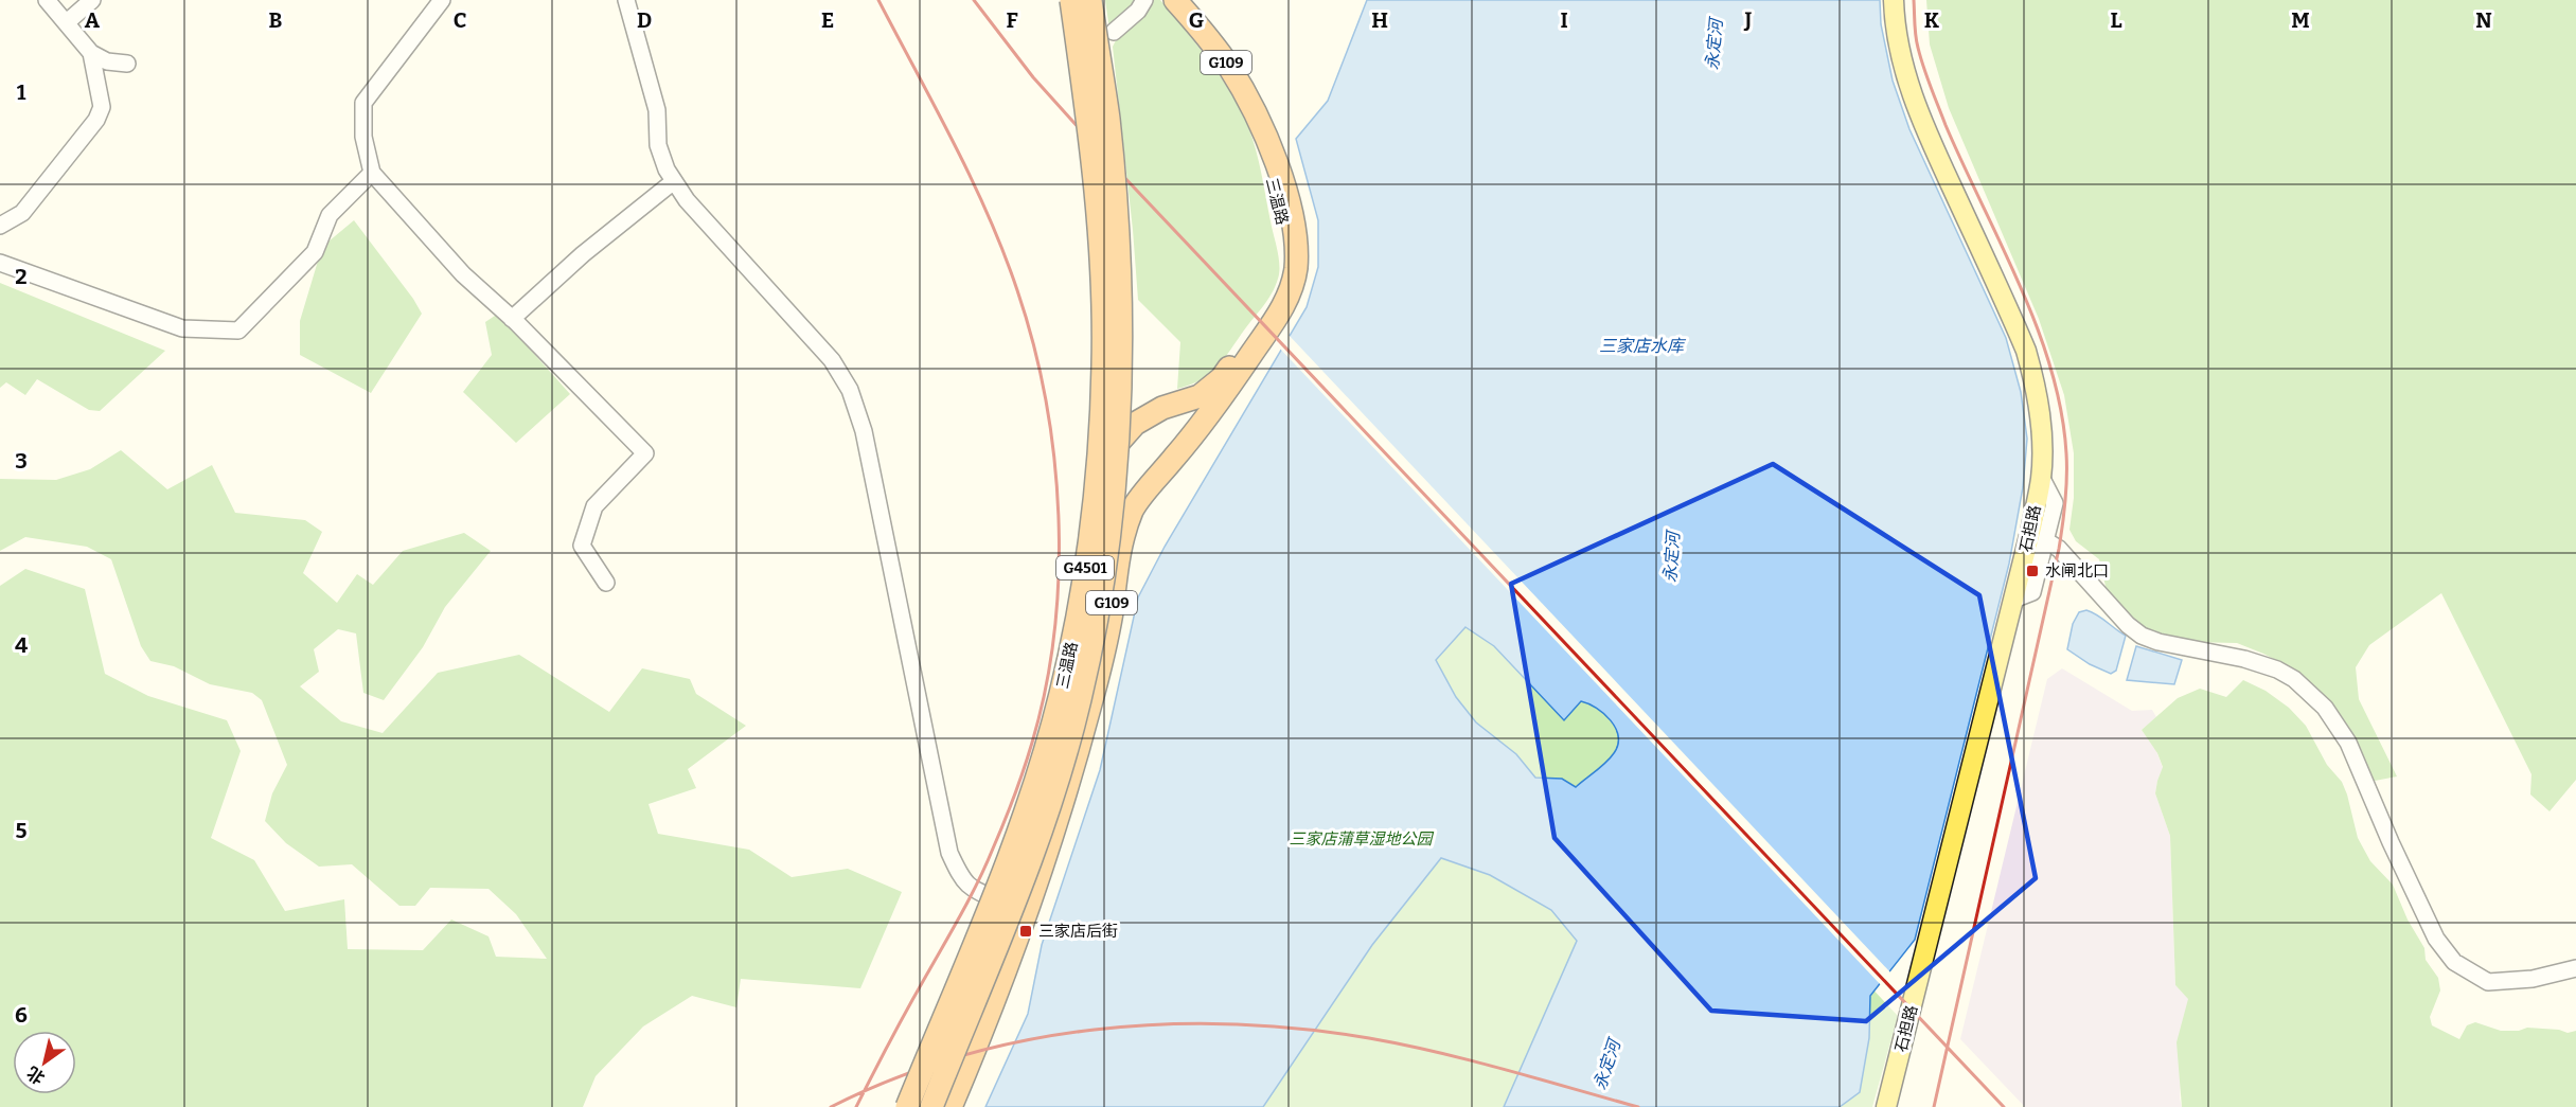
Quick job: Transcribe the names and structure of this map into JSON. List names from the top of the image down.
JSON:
{
  "streets": {
    "highway": ["G109", "三温路", "G4501"],
    "main road": ["石担路"]
  },
  "water": ["永定河", "三家店水库"],
  "parks": ["三家店蒲草湿地公园"],
  "places": {
    "transit": ["水闸北口", "三家店后街"]
  },
  "north": "bottom left",
  "grid": {
    "columns": [
      "A",
      "B",
      "C",
      "D",
      "E",
      "F",
      "G",
      "H",
      "I",
      "J",
      "K",
      "L",
      "M",
      "N"
    ],
    "rows": [
      "1",
      "2",
      "3",
      "4",
      "5",
      "6"
    ]
  }
}
